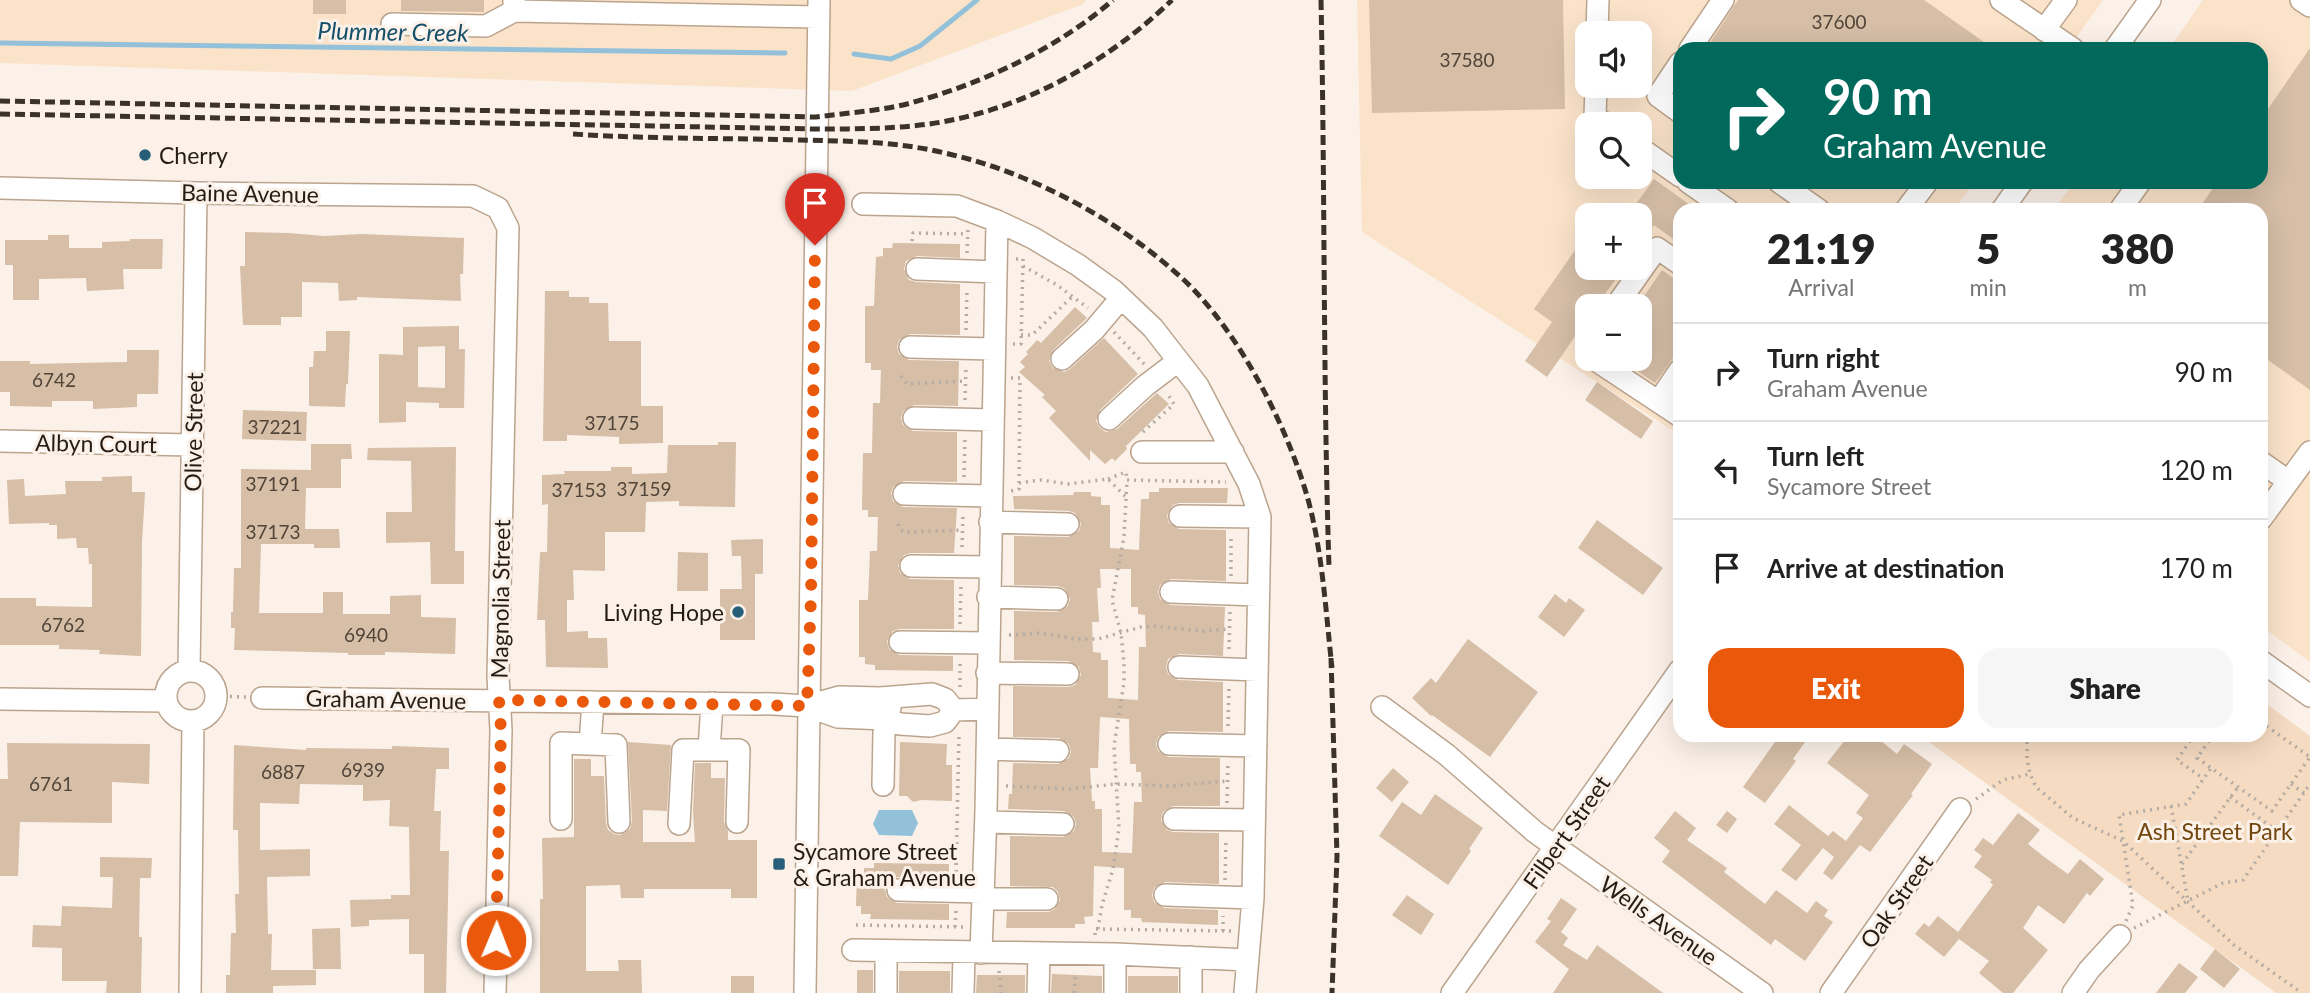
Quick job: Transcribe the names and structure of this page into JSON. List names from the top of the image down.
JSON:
{
  "streets": {
    "street": [
      "Baine Avenue",
      "Olive Street",
      "Albyn Court",
      "Magnolia Street",
      "Graham Avenue",
      "Filbert Street",
      "Oak Street",
      "Wells Avenue"
    ]
  },
  "crossings": [
    ["Baine Avenue", "Olive Street"],
    ["Baine Avenue", "Magnolia Street"],
    ["Olive Street", "Albyn Court"],
    ["Magnolia Street", "Graham Avenue"],
    ["Filbert Street", "Wells Avenue"]
  ],
  "water": ["Plummer Creek"],
  "parks": ["Ash Street Park"],
  "places": {
    "other": ["Cherry", "Living Hope"],
    "transit": ["Sycamore Street & Graham Avenue"]
  },
  "house_numbers": [
    "37600",
    "37580",
    "6742",
    "37175",
    "37221",
    "37191",
    "37159",
    "37153",
    "37173",
    "6762",
    "6940",
    "6939",
    "6887",
    "6761"
  ],
  "page": {
    "map_buttons": ["+", "−"],
    "turn": ["90 m", "Graham Avenue"],
    "eta": [
      "21:19",
      "Arrival",
      "5",
      "min",
      "380",
      "m"
    ],
    "list": [
      {
        "name": "Turn right",
        "note": "Graham Avenue",
        "value": "90 m"
      },
      {
        "name": "Turn left",
        "note": "Sycamore Street",
        "value": "120 m"
      },
      {
        "name": "Arrive at destination",
        "value": "170 m"
      }
    ],
    "buttons": ["Exit", "Share"]
  }
}
